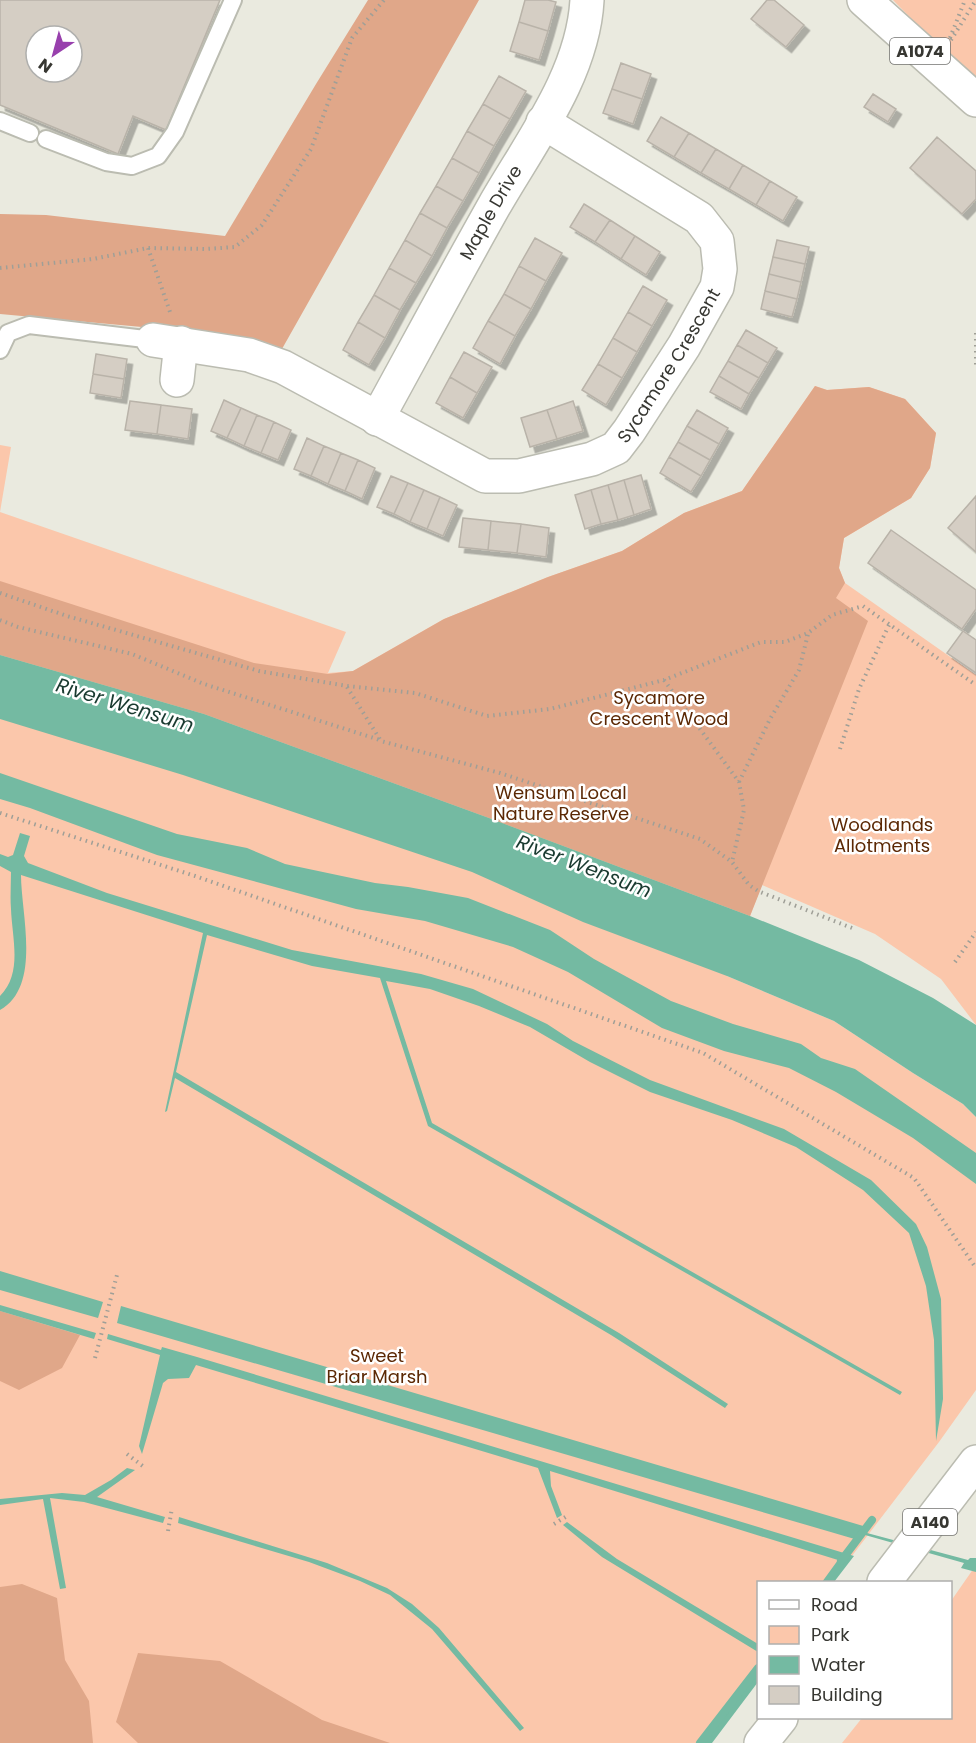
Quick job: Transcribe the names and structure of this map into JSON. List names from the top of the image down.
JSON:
{
  "streets": {
    "main road": [
      "A1074",
      "Maple Drive",
      "Sycamore Crescent",
      "A140"
    ]
  },
  "crossings": [
    ["Maple Drive", "Sycamore Crescent"]
  ],
  "water": ["River Wensum"],
  "parks": [
    "Sycamore Crescent Wood",
    "Wensum Local Nature Reserve",
    "Woodlands Allotments",
    "Sweet Briar Marsh"
  ],
  "legend": [
    "Road",
    "Park",
    "Water",
    "Building"
  ],
  "north": "bottom left"
}
